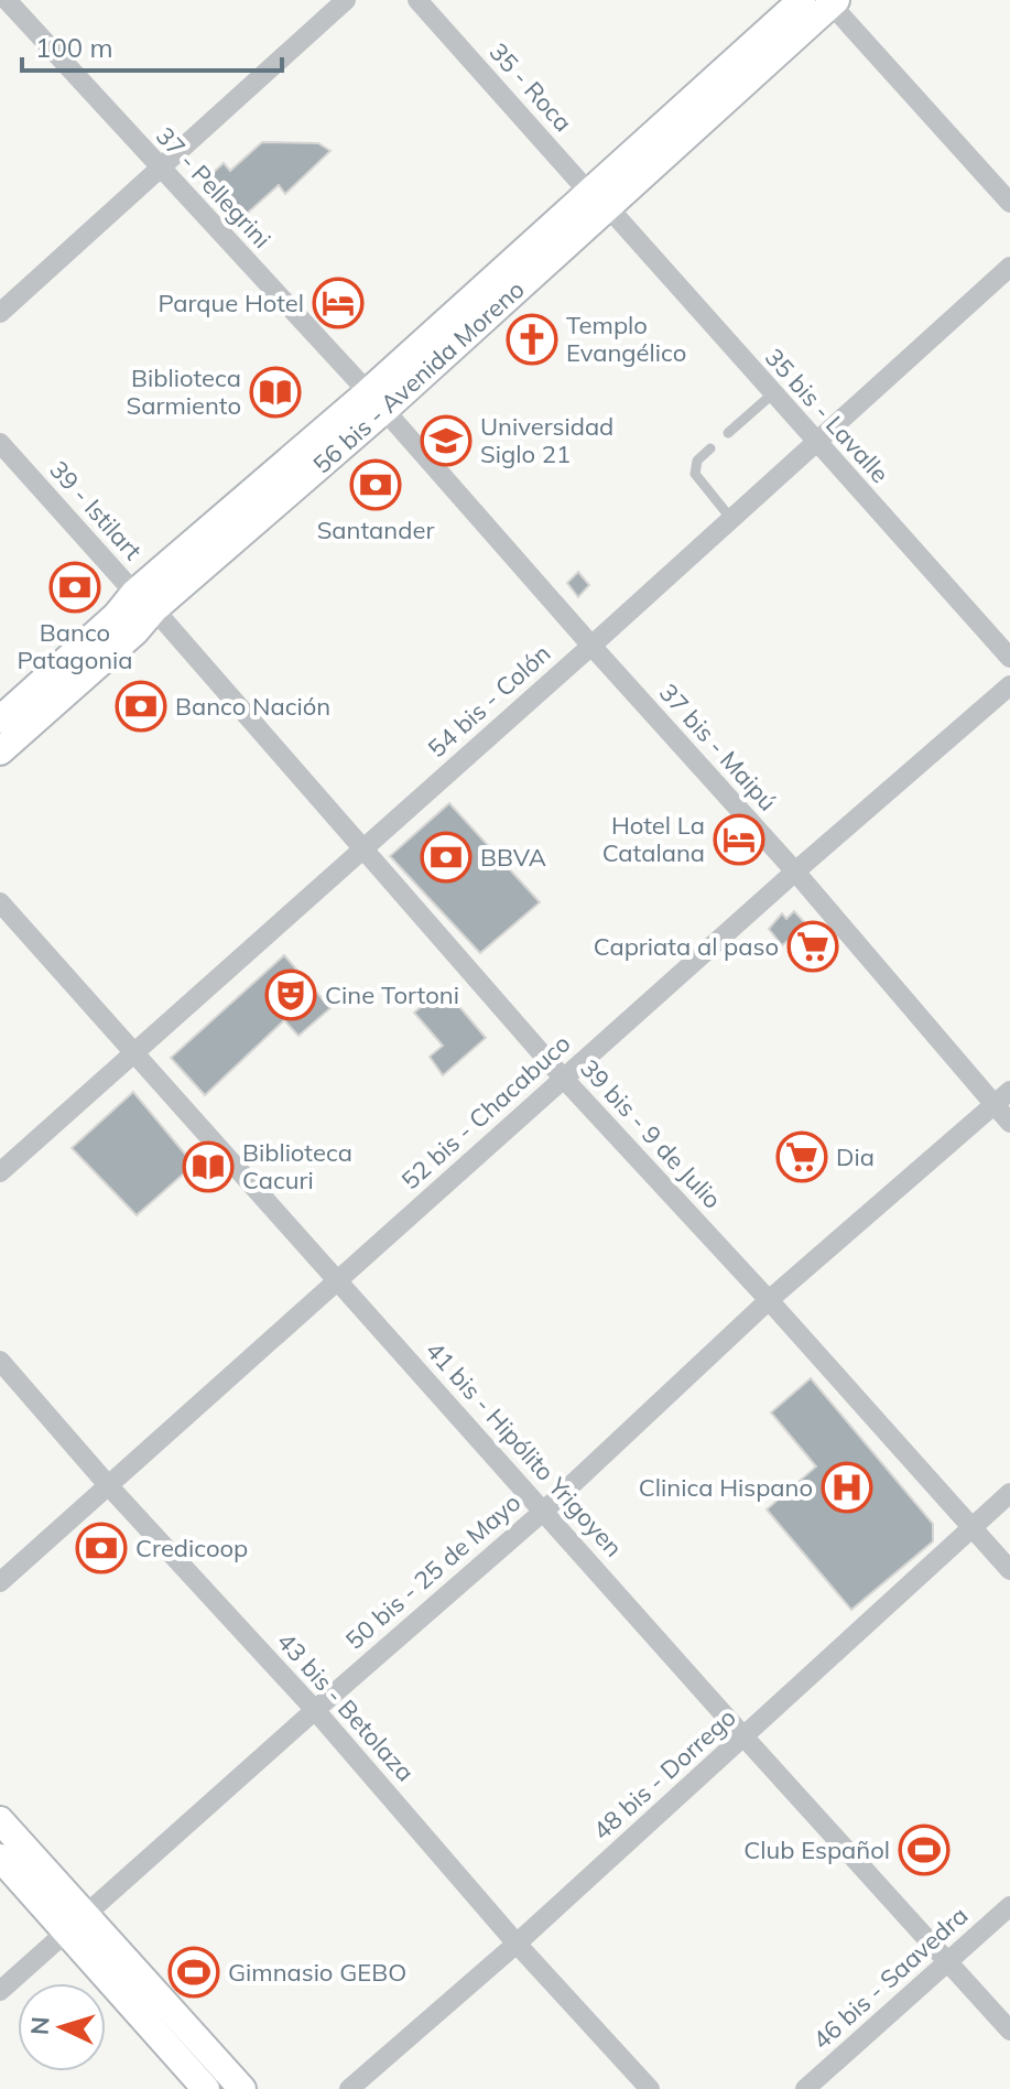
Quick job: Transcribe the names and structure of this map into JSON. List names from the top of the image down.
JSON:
{
  "streets": {
    "main road": ["56 bis - Avenida Moreno"],
    "street": [
      "35 - Roca",
      "37 - Pellegrini",
      "35 bis - Lavalle",
      "39 - Istilart",
      "54 bis - Colón",
      "37 bis - Maipú",
      "52 bis - Chacabuco",
      "39 bis - 9 de Julio",
      "41 bis - Hipólito Yrigoyen",
      "50 bis - 25 de Mayo",
      "43 bis - Betolaza",
      "48 bis - Dorrego",
      "46 bis - Saavedra"
    ]
  },
  "crossings": [
    ["35 - Roca", "56 bis - Avenida Moreno"],
    ["35 - Roca", "35 bis - Lavalle"],
    ["37 - Pellegrini", "56 bis - Avenida Moreno"],
    ["37 - Pellegrini", "37 bis - Maipú"],
    ["56 bis - Avenida Moreno", "35 bis - Lavalle"],
    ["56 bis - Avenida Moreno", "39 - Istilart"],
    ["56 bis - Avenida Moreno", "37 bis - Maipú"],
    ["56 bis - Avenida Moreno", "39 bis - 9 de Julio"],
    ["35 bis - Lavalle", "54 bis - Colón"],
    ["39 - Istilart", "39 bis - 9 de Julio"],
    ["54 bis - Colón", "37 bis - Maipú"],
    ["54 bis - Colón", "39 bis - 9 de Julio"],
    ["54 bis - Colón", "41 bis - Hipólito Yrigoyen"],
    ["37 bis - Maipú", "52 bis - Chacabuco"],
    ["37 bis - Maipú", "50 bis - 25 de Mayo"],
    ["52 bis - Chacabuco", "39 bis - 9 de Julio"],
    ["52 bis - Chacabuco", "41 bis - Hipólito Yrigoyen"],
    ["52 bis - Chacabuco", "43 bis - Betolaza"],
    ["39 bis - 9 de Julio", "50 bis - 25 de Mayo"],
    ["39 bis - 9 de Julio", "48 bis - Dorrego"],
    ["41 bis - Hipólito Yrigoyen", "50 bis - 25 de Mayo"],
    ["41 bis - Hipólito Yrigoyen", "48 bis - Dorrego"],
    ["41 bis - Hipólito Yrigoyen", "46 bis - Saavedra"],
    ["50 bis - 25 de Mayo", "43 bis - Betolaza"],
    ["43 bis - Betolaza", "48 bis - Dorrego"]
  ],
  "places": {
    "hotel": ["Parque Hotel", "Hotel La Catalana"],
    "church": ["Templo Evangélico"],
    "library": ["Biblioteca Sarmiento", "Biblioteca Cacuri"],
    "school or university": ["Universidad Siglo 21"],
    "bank": [
      "Santander",
      "Banco Patagonia",
      "Banco Nación",
      "BBVA",
      "Credicoop"
    ],
    "supermarket": ["Capriata al paso", "Dia"],
    "theatre": ["Cine Tortoni"],
    "hospital": ["Clinica Hispano"],
    "sports": ["Club Español", "Gimnasio GEBO"]
  },
  "scale_bar": "100 m",
  "north": "left"
}
